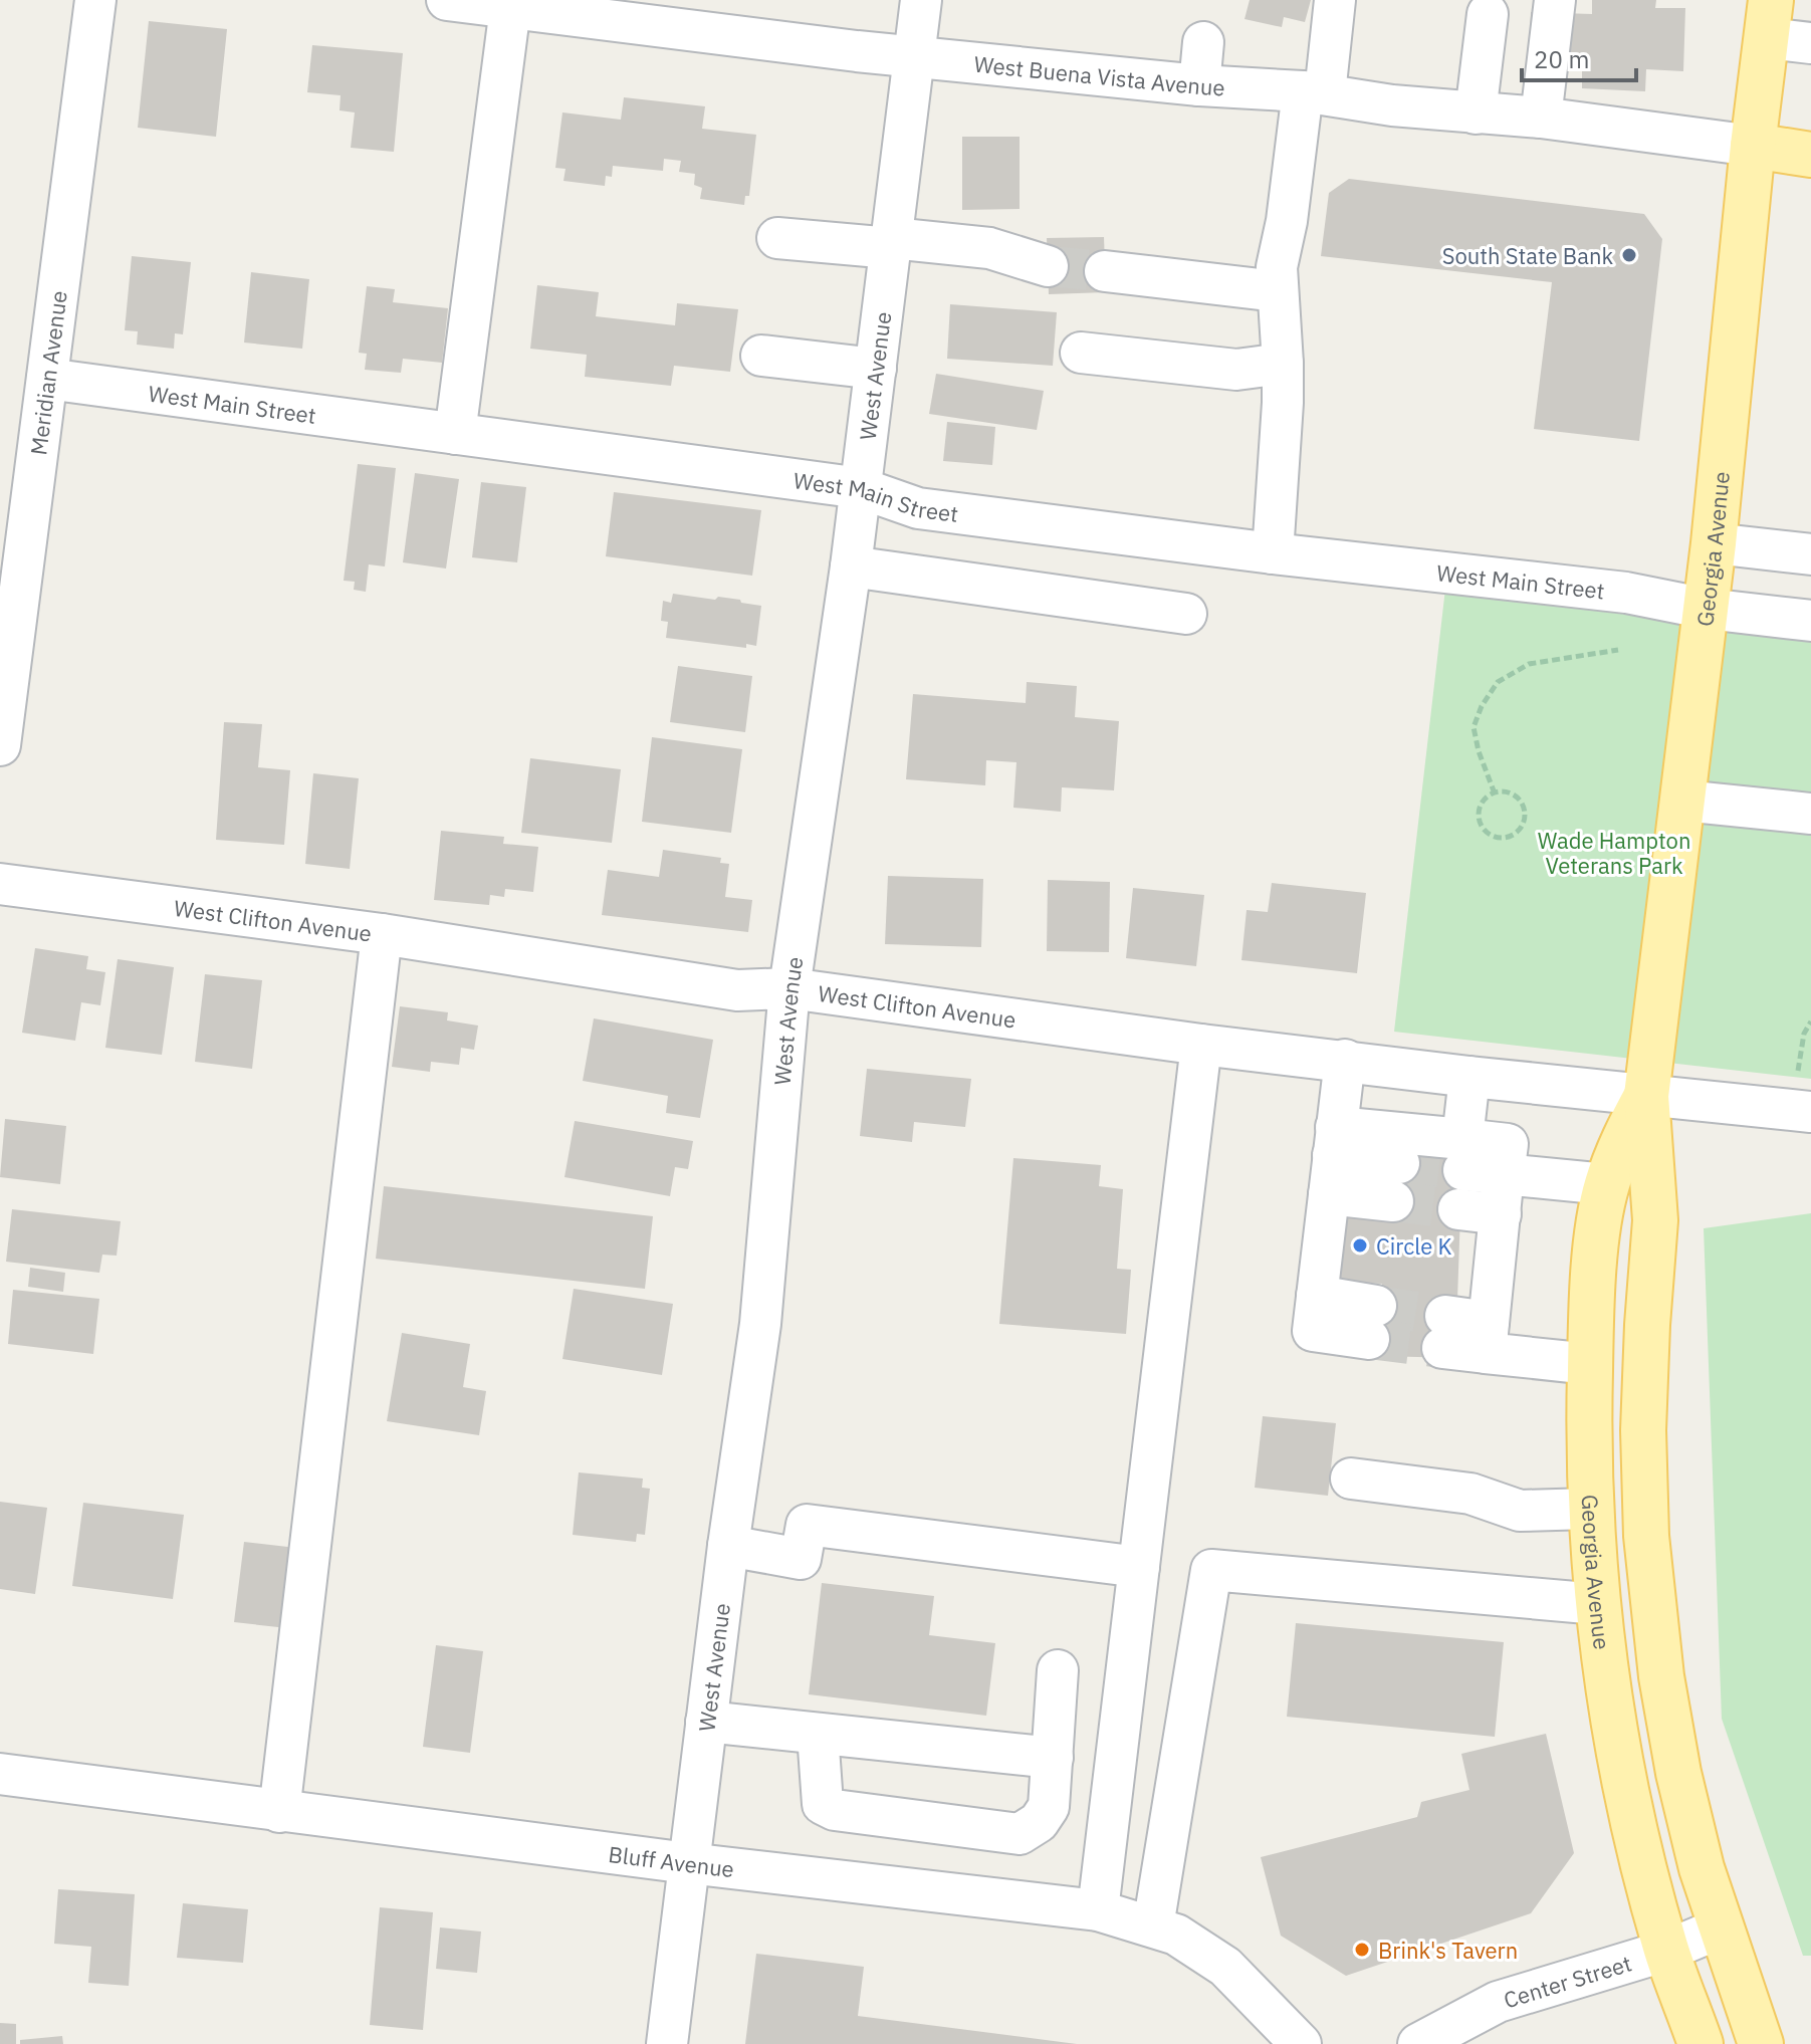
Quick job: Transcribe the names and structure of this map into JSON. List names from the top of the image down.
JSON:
{
  "streets": {
    "main road": ["Georgia Avenue"],
    "street": [
      "West Buena Vista Avenue",
      "Meridian Avenue",
      "West Avenue",
      "West Main Street",
      "West Clifton Avenue",
      "Bluff Avenue",
      "Center Street"
    ]
  },
  "crossings": [
    ["West Buena Vista Avenue", "West Avenue"],
    ["West Buena Vista Avenue", "Georgia Avenue"],
    ["Meridian Avenue", "West Main Street"],
    ["West Avenue", "West Main Street"],
    ["West Avenue", "West Clifton Avenue"],
    ["West Avenue", "Bluff Avenue"],
    ["West Main Street", "Georgia Avenue"],
    ["Georgia Avenue", "West Clifton Avenue"],
    ["Georgia Avenue", "Center Street"]
  ],
  "parks": ["Wade Hampton Veterans Park"],
  "places": ["South State Bank", "Circle K", "Brink's Tavern"],
  "scale_bar": "20 m"
}
